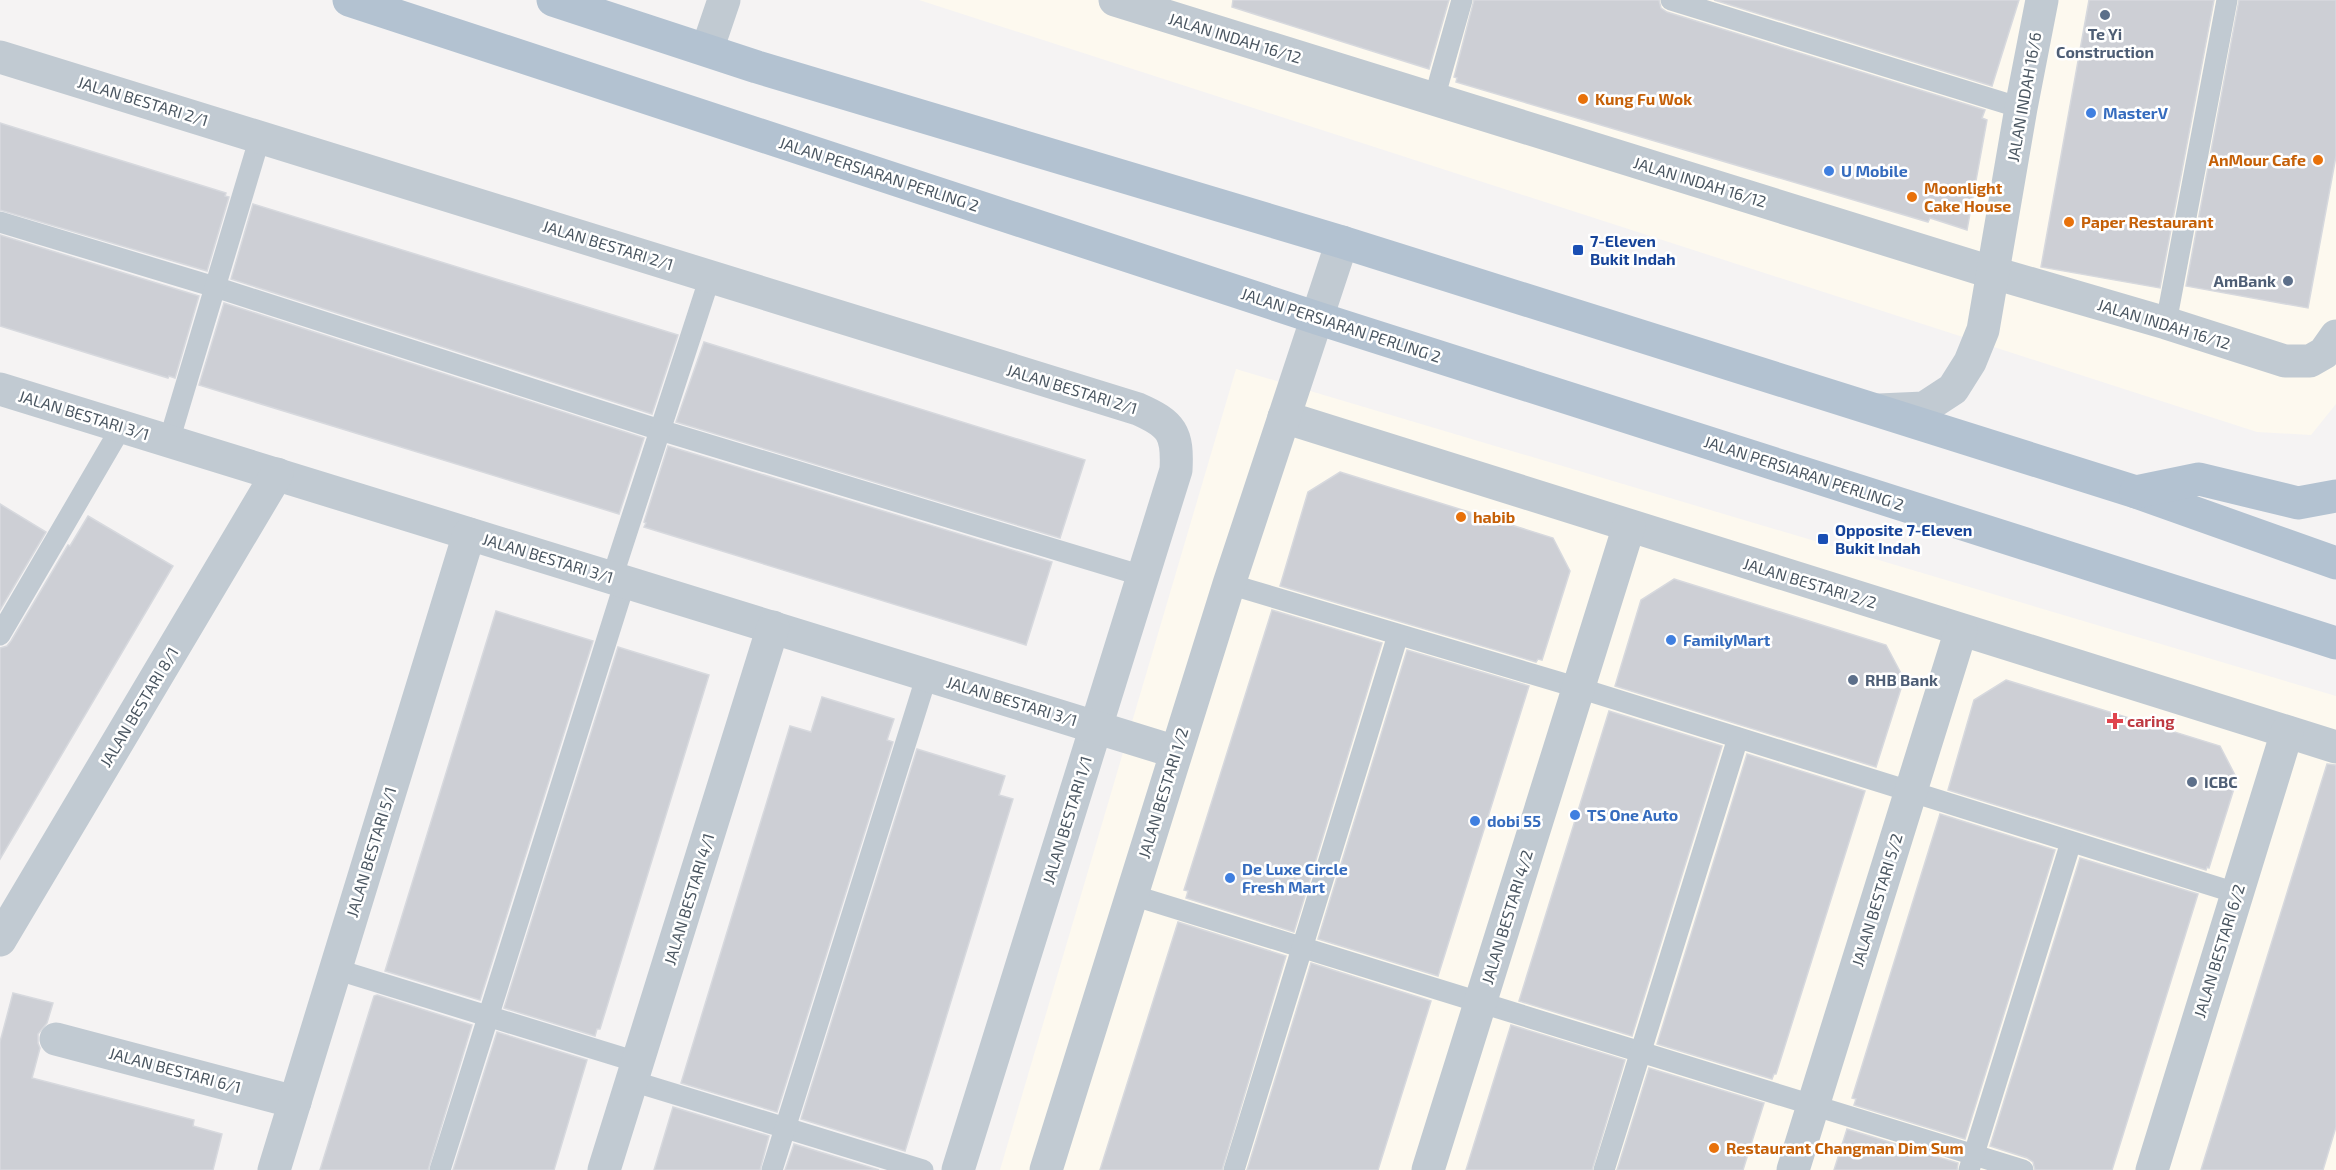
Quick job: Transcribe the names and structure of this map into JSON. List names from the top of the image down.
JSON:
{
  "streets": {
    "main road": ["JALAN PERSIARAN PERLING 2"],
    "street": [
      "JALAN INDAH 16/12",
      "JALAN INDAH 16/6",
      "JALAN BESTARI 2/1",
      "JALAN BESTARI 3/1",
      "JALAN BESTARI 2/2",
      "JALAN BESTARI 8/1",
      "JALAN BESTARI 1/2",
      "JALAN BESTARI 1/1",
      "JALAN BESTARI 5/1",
      "JALAN BESTARI 4/1",
      "JALAN BESTARI 5/2",
      "JALAN BESTARI 4/2",
      "JALAN BESTARI 6/2",
      "JALAN BESTARI 6/1"
    ]
  },
  "crossings": [
    ["JALAN INDAH 16/12", "JALAN INDAH 16/6"],
    ["JALAN BESTARI 2/1", "JALAN BESTARI 1/1"],
    ["JALAN BESTARI 3/1", "JALAN BESTARI 8/1"],
    ["JALAN BESTARI 3/1", "JALAN BESTARI 1/2"],
    ["JALAN BESTARI 3/1", "JALAN BESTARI 1/1"],
    ["JALAN BESTARI 3/1", "JALAN BESTARI 5/1"],
    ["JALAN BESTARI 3/1", "JALAN BESTARI 4/1"],
    ["JALAN BESTARI 2/2", "JALAN BESTARI 1/2"],
    ["JALAN BESTARI 2/2", "JALAN BESTARI 5/2"],
    ["JALAN BESTARI 2/2", "JALAN BESTARI 4/2"],
    ["JALAN BESTARI 2/2", "JALAN BESTARI 6/2"],
    ["JALAN BESTARI 5/1", "JALAN BESTARI 6/1"]
  ],
  "places": {
    "other": [
      "Te Yi Construction",
      "Kung Fu Wok",
      "MasterV",
      "AnMour Cafe",
      "U Mobile",
      "Moonlight Cake House",
      "Paper Restaurant",
      "AmBank",
      "habib",
      "FamilyMart",
      "RHB Bank",
      "ICBC",
      "TS One Auto",
      "dobi 55",
      "De Luxe Circle Fresh Mart",
      "Restaurant Changman Dim Sum"
    ],
    "transit": ["7-Eleven Bukit Indah", "Opposite 7-Eleven Bukit Indah"],
    "health": ["caring"]
  }
}
